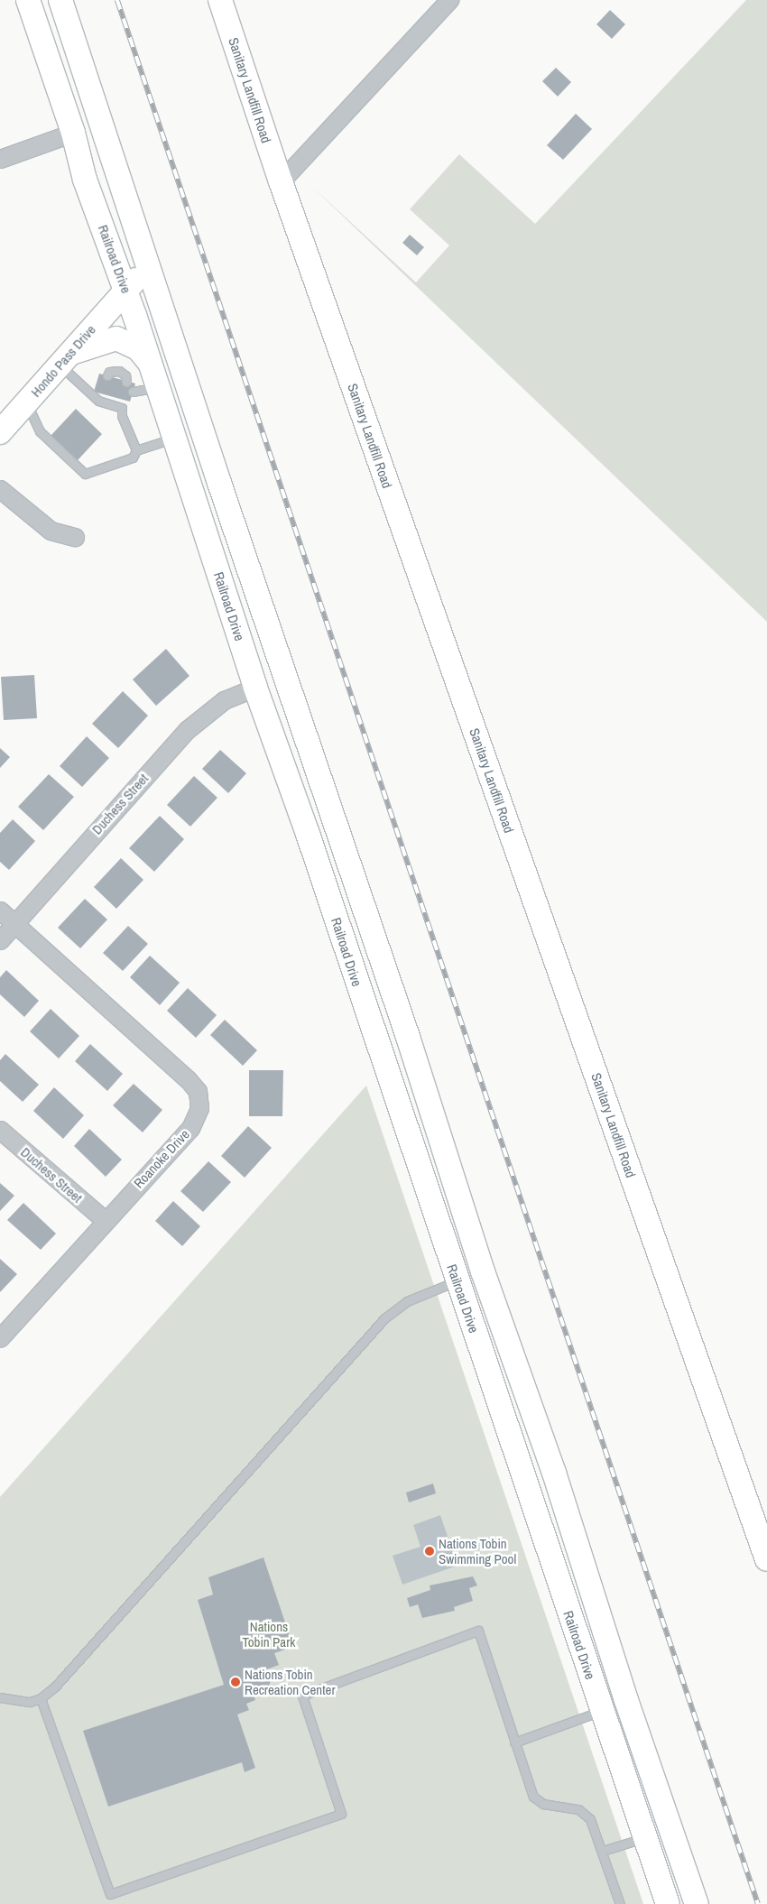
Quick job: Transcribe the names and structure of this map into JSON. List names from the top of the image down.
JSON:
{
  "streets": {
    "main road": ["Sanitary Landfill Road", "Railroad Drive", "Hondo Pass Drive"],
    "street": ["Duchess Street", "Roanoke Drive"]
  },
  "crossings": [
    ["Railroad Drive", "Hondo Pass Drive"],
    ["Railroad Drive", "Duchess Street"],
    ["Duchess Street", "Roanoke Drive"]
  ],
  "parks": ["Nations Tobin Park"],
  "places": ["Nations Tobin Swimming Pool", "Nations Tobin Recreation Center"]
}
